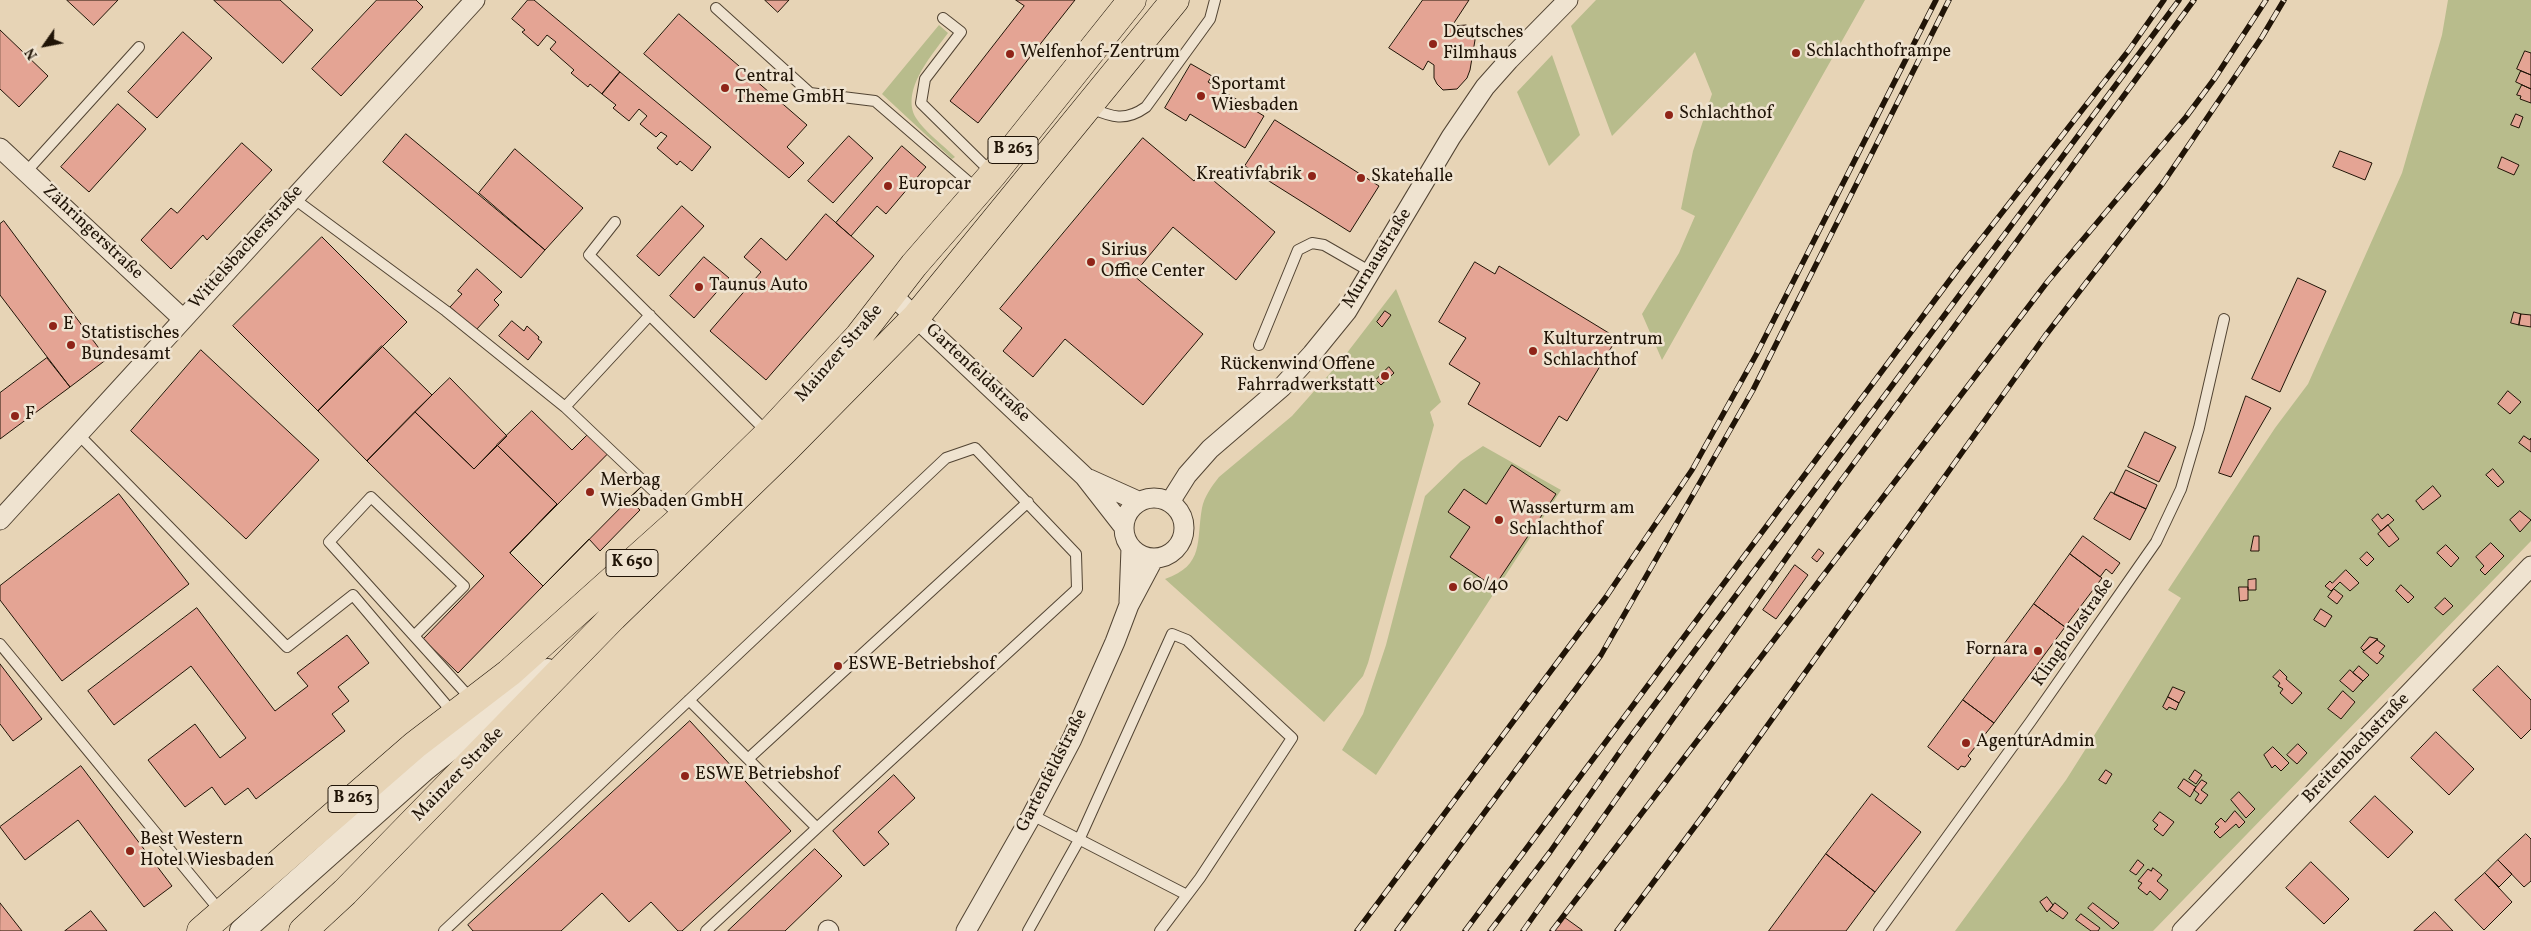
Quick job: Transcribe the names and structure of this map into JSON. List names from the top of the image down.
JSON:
{
  "streets": {
    "main road": ["B 263", "Mainzer Straße", "K 650"],
    "street": [
      "Zähringerstraße",
      "Wittelsbacherstraße",
      "Murnaustraße",
      "Gartenfeldstraße",
      "Breitenbachstraße"
    ],
    "lane": ["Klingholzstraße"]
  },
  "crossings": [
    ["Zähringerstraße", "Wittelsbacherstraße"],
    ["Murnaustraße", "Gartenfeldstraße"],
    ["Mainzer Straße", "Gartenfeldstraße"]
  ],
  "places": [
    "Deutsches Filmhaus",
    "Schlachthoframpe",
    "Welfenhof-Zentrum",
    "Central Theme GmbH",
    "Sportamt Wiesbaden",
    "Schlachthof",
    "Kreativfabrik",
    "Skatehalle",
    "Europcar",
    "Sirius Office Center",
    "Taunus Auto",
    "E",
    "Statistisches Bundesamt",
    "Kulturzentrum Schlachthof",
    "Rückenwind Offene Fahrradwerkstatt",
    "F",
    "Merbag Wiesbaden GmbH",
    "Wasserturm am Schlachthof",
    "60/40",
    "Fornara",
    "ESWE-Betriebshof",
    "AgenturAdmin",
    "ESWE Betriebshof",
    "Best Western Hotel Wiesbaden"
  ],
  "north": "bottom left"
}
